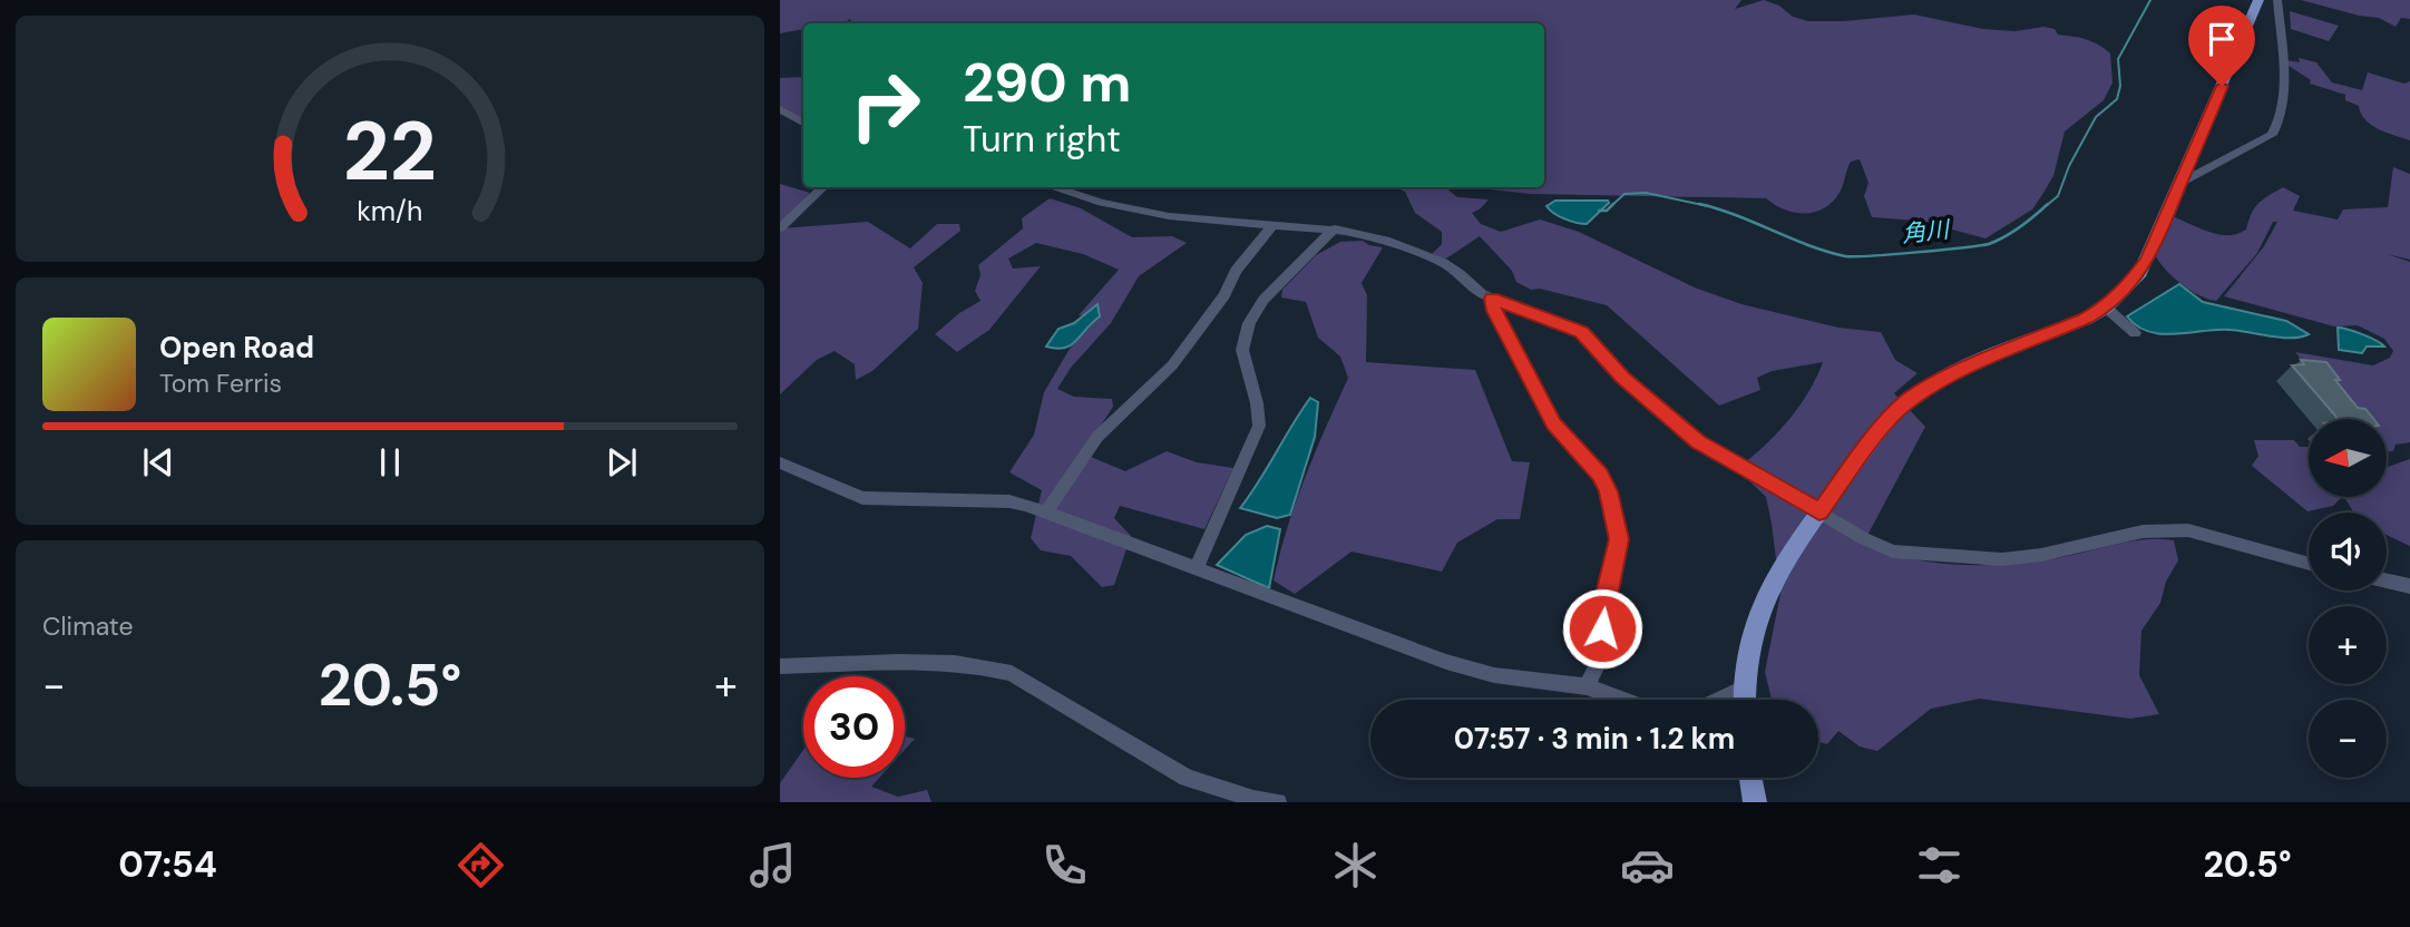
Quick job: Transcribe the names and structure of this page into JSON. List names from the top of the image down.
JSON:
{
  "water": ["角川"],
  "north": "left",
  "page": {
    "turn": ["290 m", "Turn right"],
    "song": ["Open Road", "Tom Ferris"],
    "map_buttons": ["+", "−"],
    "tile": "Climate",
    "heat": ["−", "20.5°", "+"],
    "limit": "30",
    "trip": "07:57 · 3 min · 1.2 km",
    "tabs": ["07:54", "20.5°"],
    "gauge": ["22", "km/h"]
  }
}
